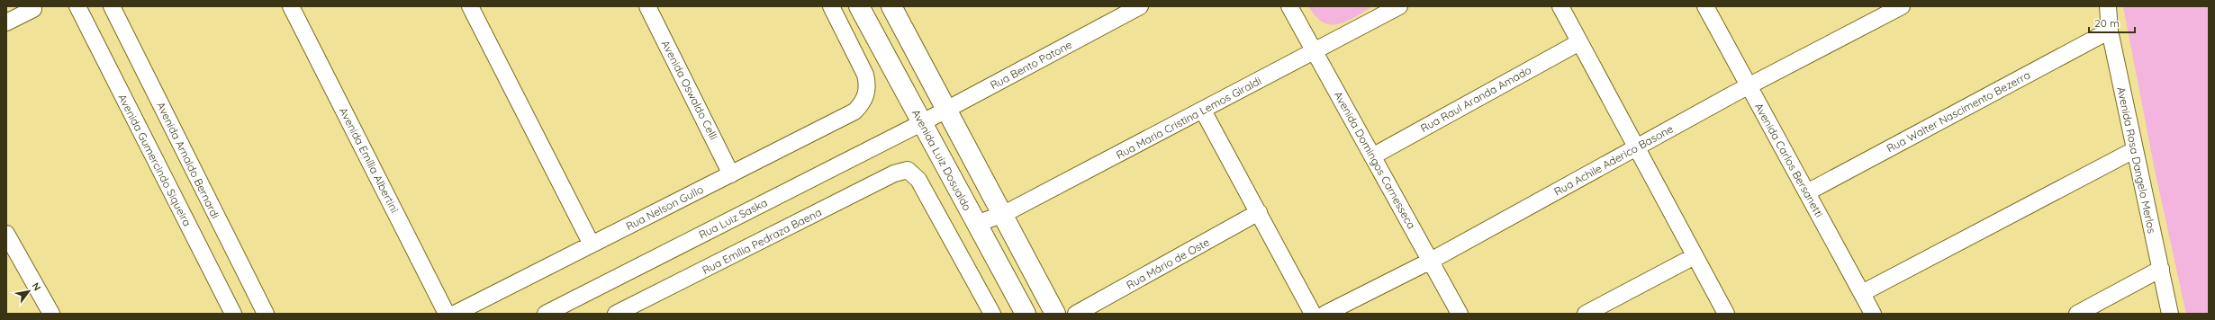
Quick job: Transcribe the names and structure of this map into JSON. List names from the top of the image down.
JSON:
{
  "streets": {
    "street": [
      "Rua Bento Patone",
      "Avenida Oswaldo Celli",
      "Rua Raul Aranda Amado",
      "Rua Walter Nascimento Bezerra",
      "Rua Maria Cristina Lemos Giraldi",
      "Avenida Gumercindo Siqueira",
      "Avenida Arnaldo Bernardi",
      "Avenida Emília Albertini",
      "Avenida Luiz Dosualdo",
      "Avenida Domingos Carnesseca",
      "Rua Achile Aderico Basone",
      "Avenida Carlos Bersanetti",
      "Avenida Rosa Dangelo Merlos",
      "Rua Nelson Gullo",
      "Rua Luiz Saska",
      "Rua Emília Pedraza Baena",
      "Rua Mário de Oste"
    ]
  },
  "crossings": [
    ["Rua Bento Patone", "Avenida Luiz Dosualdo"],
    ["Rua Bento Patone", "Rua Luiz Saska"],
    ["Avenida Oswaldo Celli", "Rua Nelson Gullo"],
    ["Rua Raul Aranda Amado", "Avenida Domingos Carnesseca"],
    ["Rua Walter Nascimento Bezerra", "Avenida Carlos Bersanetti"],
    ["Rua Walter Nascimento Bezerra", "Avenida Rosa Dangelo Merlos"],
    ["Rua Maria Cristina Lemos Giraldi", "Avenida Luiz Dosualdo"],
    ["Rua Maria Cristina Lemos Giraldi", "Avenida Domingos Carnesseca"],
    ["Avenida Luiz Dosualdo", "Rua Luiz Saska"],
    ["Avenida Domingos Carnesseca", "Rua Achile Aderico Basone"],
    ["Rua Achile Aderico Basone", "Avenida Carlos Bersanetti"]
  ],
  "scale_bar": "20 m",
  "north": "top right"
}
